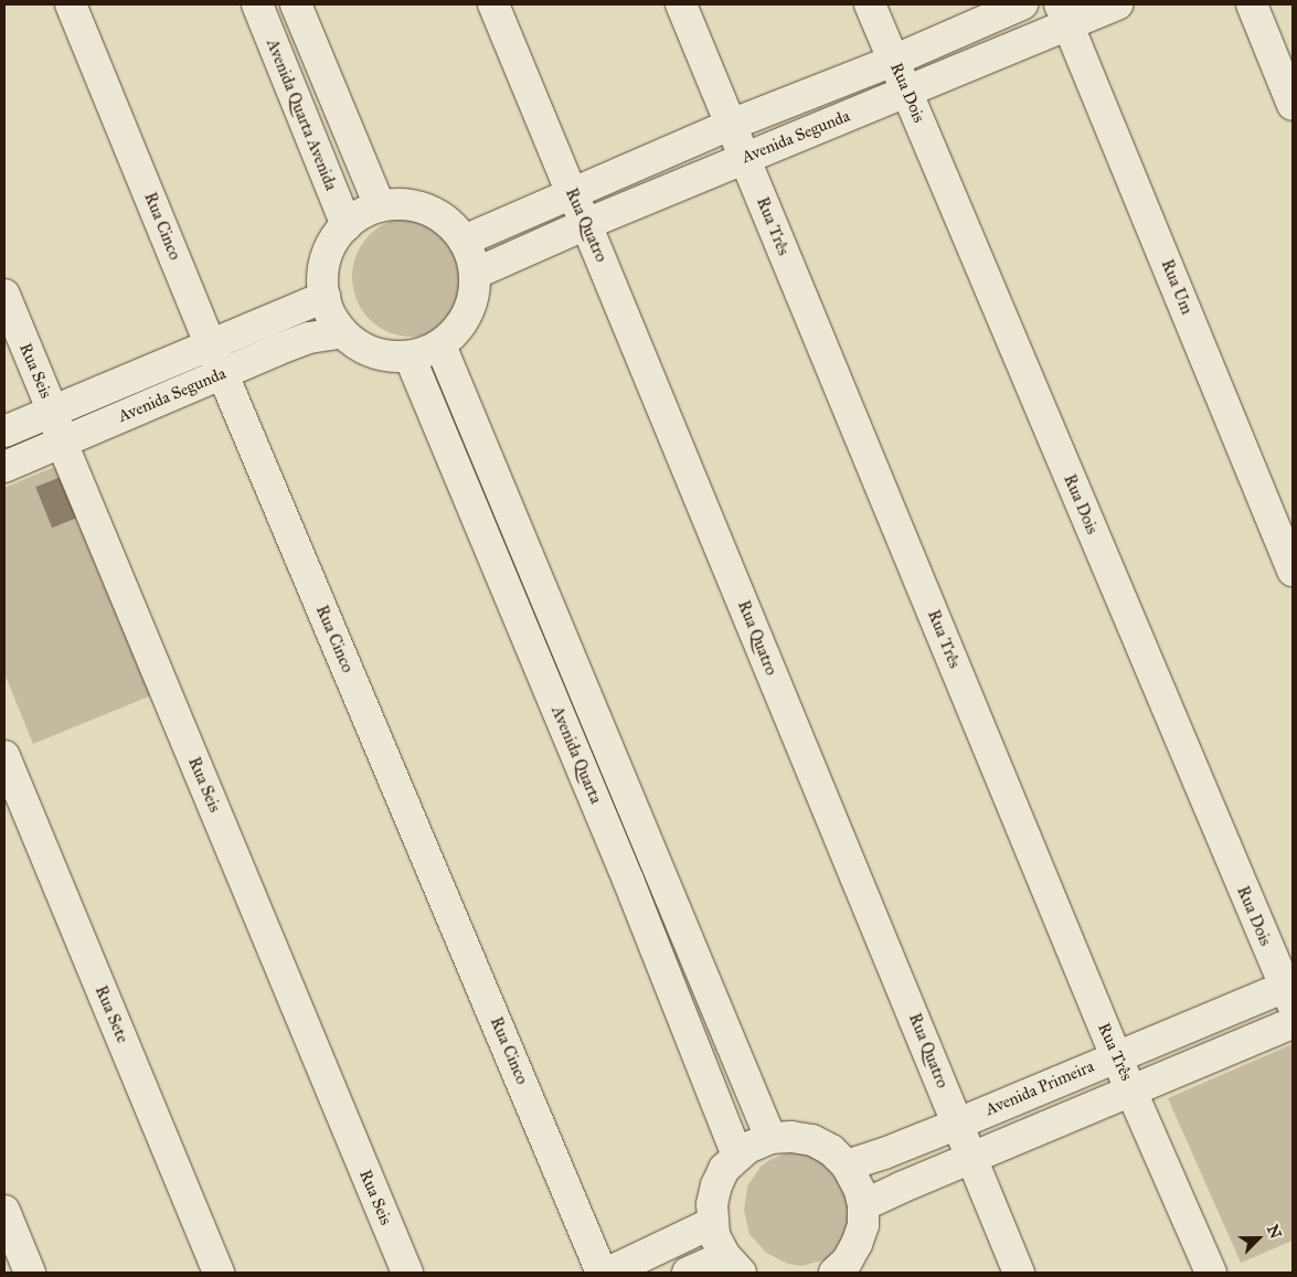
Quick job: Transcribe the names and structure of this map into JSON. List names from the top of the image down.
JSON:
{
  "streets": {
    "street": [
      "Rua Dois",
      "Avenida Quarta Avenida",
      "Avenida Segunda",
      "Rua Quatro",
      "Rua Cinco",
      "Rua Três",
      "Rua Um",
      "Rua Seis",
      "Avenida Quarta",
      "Rua Sete",
      "Avenida Primeira"
    ]
  },
  "crossings": [
    ["Rua Dois", "Avenida Segunda"],
    ["Rua Dois", "Avenida Primeira"],
    ["Avenida Quarta Avenida", "Avenida Segunda"],
    ["Avenida Quarta Avenida", "Avenida Quarta"],
    ["Avenida Segunda", "Rua Quatro"],
    ["Avenida Segunda", "Rua Cinco"],
    ["Avenida Segunda", "Rua Três"],
    ["Avenida Segunda", "Rua Um"],
    ["Avenida Segunda", "Rua Seis"],
    ["Avenida Segunda", "Avenida Quarta"],
    ["Rua Quatro", "Avenida Primeira"],
    ["Rua Três", "Avenida Primeira"]
  ],
  "north": "top right"
}
